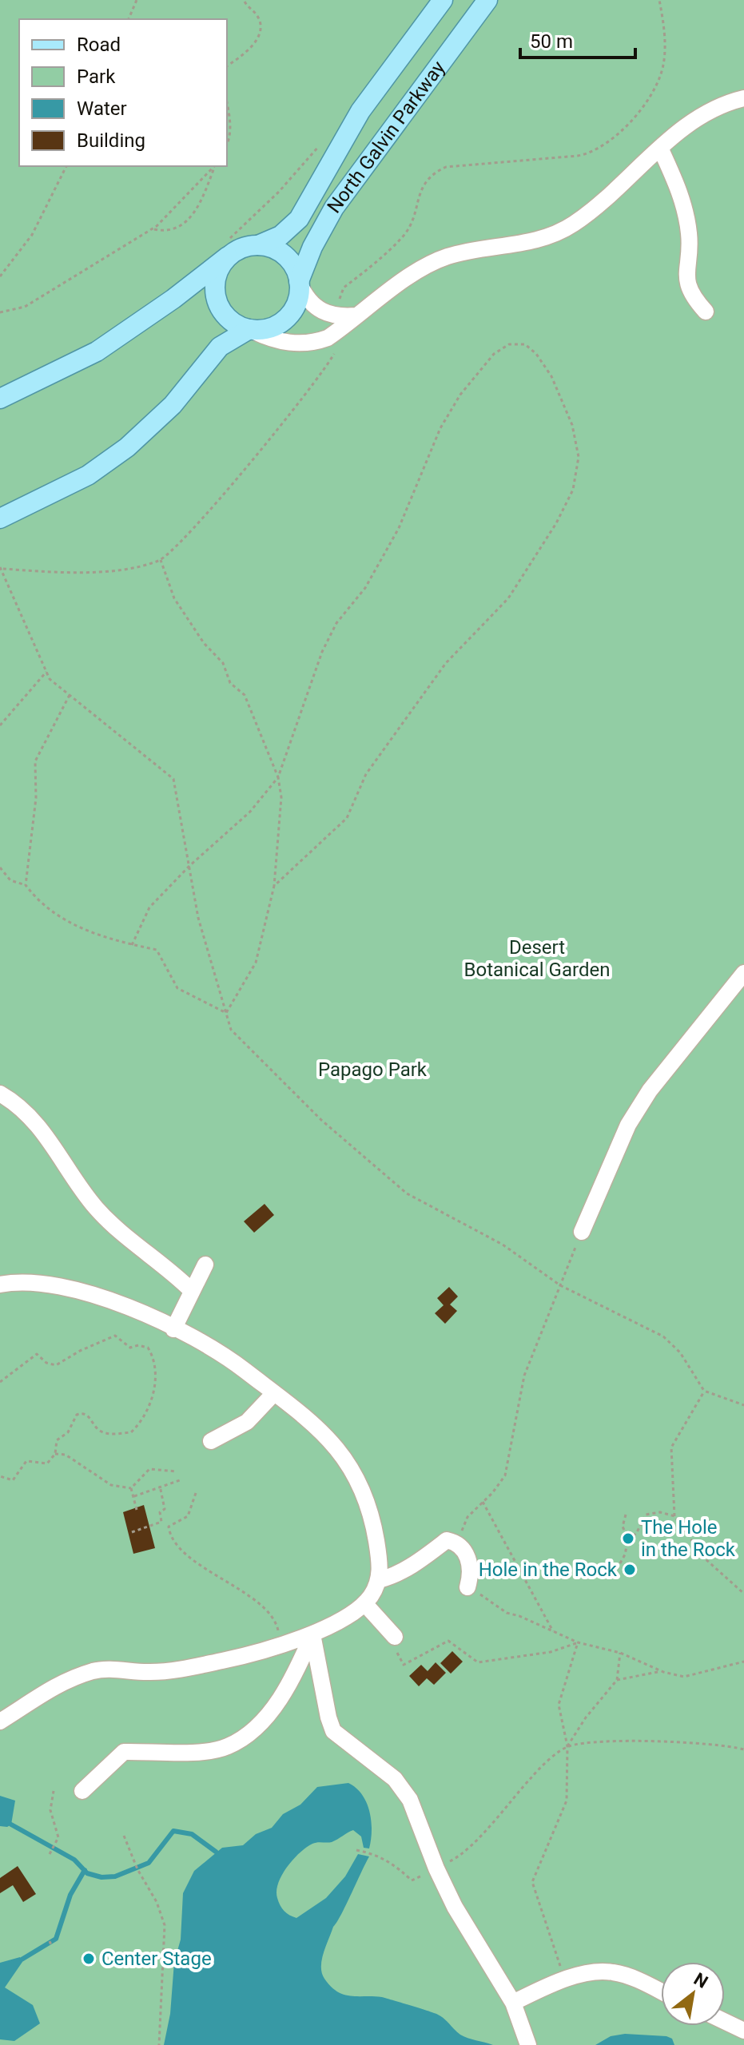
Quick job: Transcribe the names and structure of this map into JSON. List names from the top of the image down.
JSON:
{
  "streets": {
    "main road": ["North Galvin Parkway"]
  },
  "parks": ["Desert Botanical Garden", "Papago Park"],
  "places": ["The Hole in the Rock", "Hole in the Rock", "Center Stage"],
  "legend": [
    "Road",
    "Park",
    "Water",
    "Building"
  ],
  "scale_bar": "50 m",
  "north": "top right"
}
